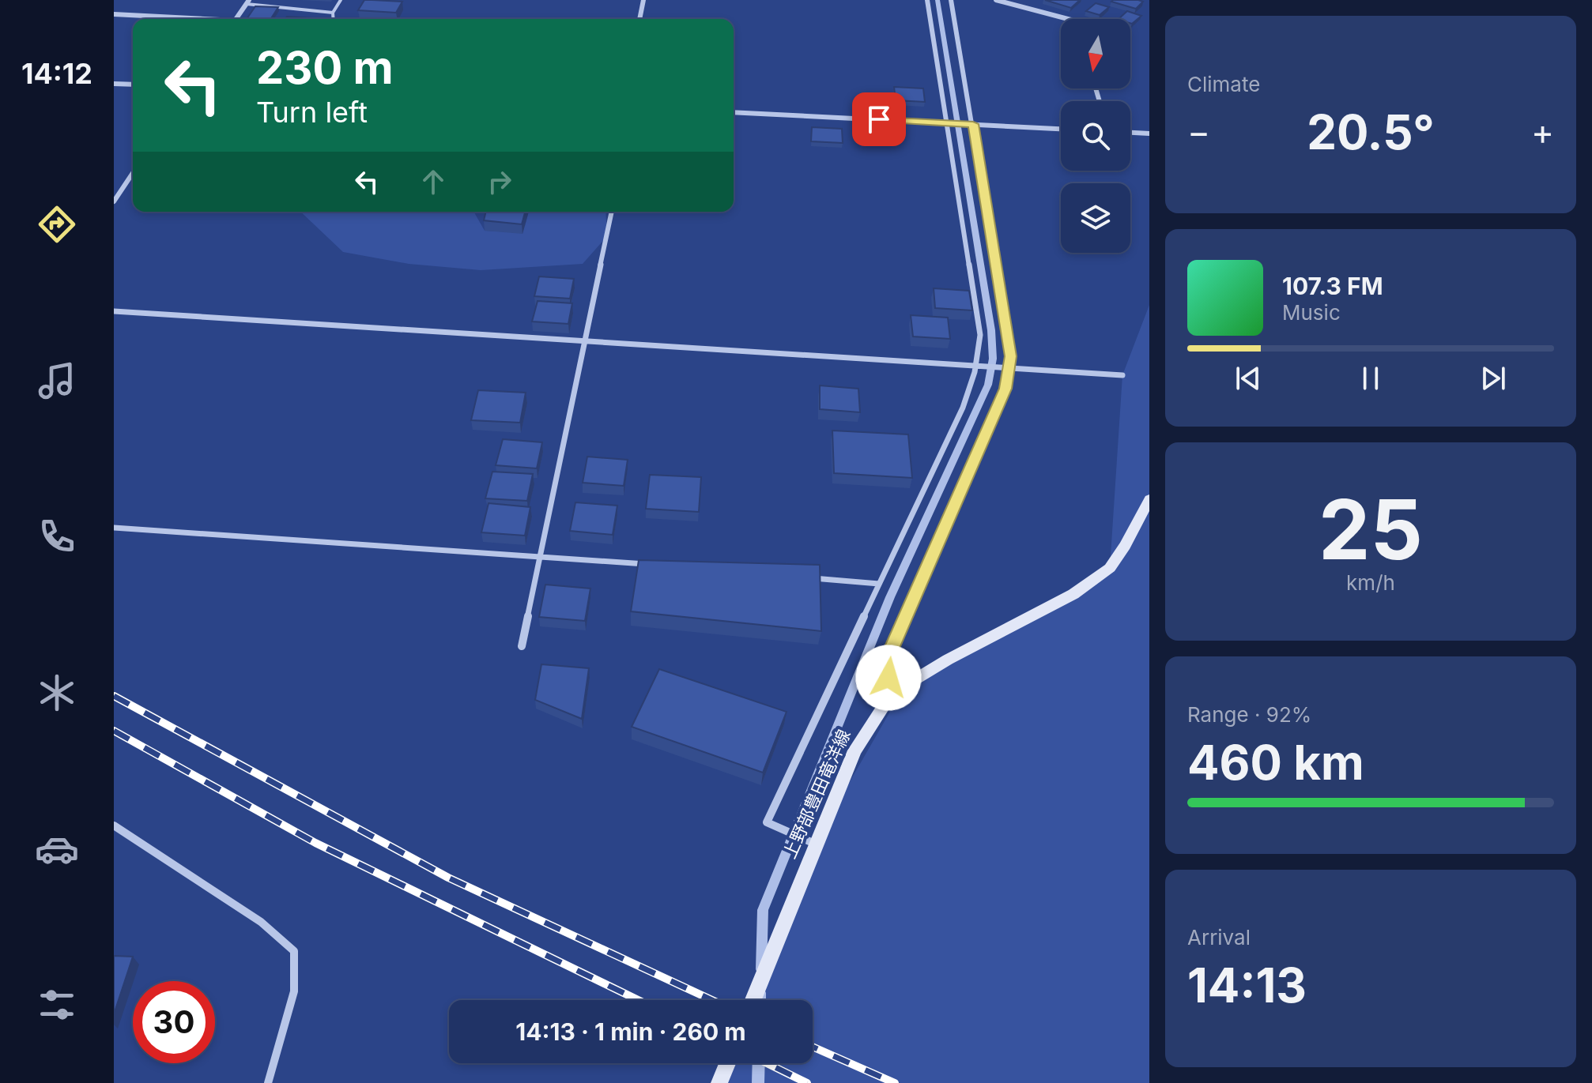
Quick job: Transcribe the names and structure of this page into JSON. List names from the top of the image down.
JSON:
{
  "streets": {
    "main road": ["上野部豊田竜洋線"]
  },
  "north": "bottom",
  "page": {
    "tabs": "14:12",
    "tile": [
      "Climate",
      ["25", "km/h"],
      ["Range · 92%", "460 km"],
      ["Arrival", "14:13"]
    ],
    "turn": ["230 m", "Turn left"],
    "heat": ["−", "20.5°", "+"],
    "song": ["107.3 FM", "Music"],
    "limit": "30",
    "trip": "14:13 · 1 min · 260 m"
  }
}
